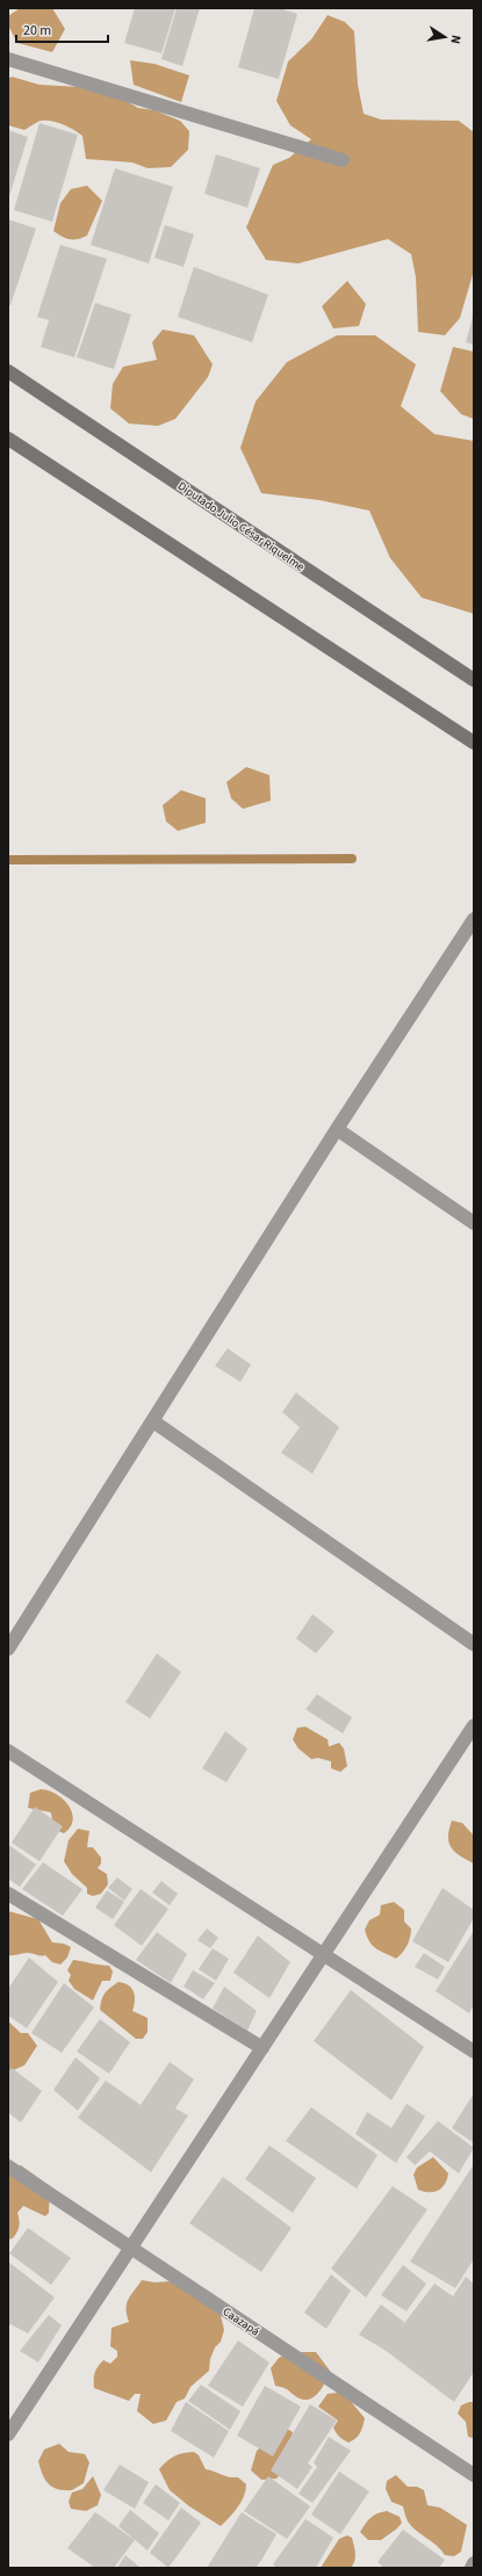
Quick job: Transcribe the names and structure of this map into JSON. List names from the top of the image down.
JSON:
{
  "streets": {
    "street": ["Diputado Julio César Riquelme", "Caazapá"]
  },
  "scale_bar": "20 m",
  "north": "right"
}
